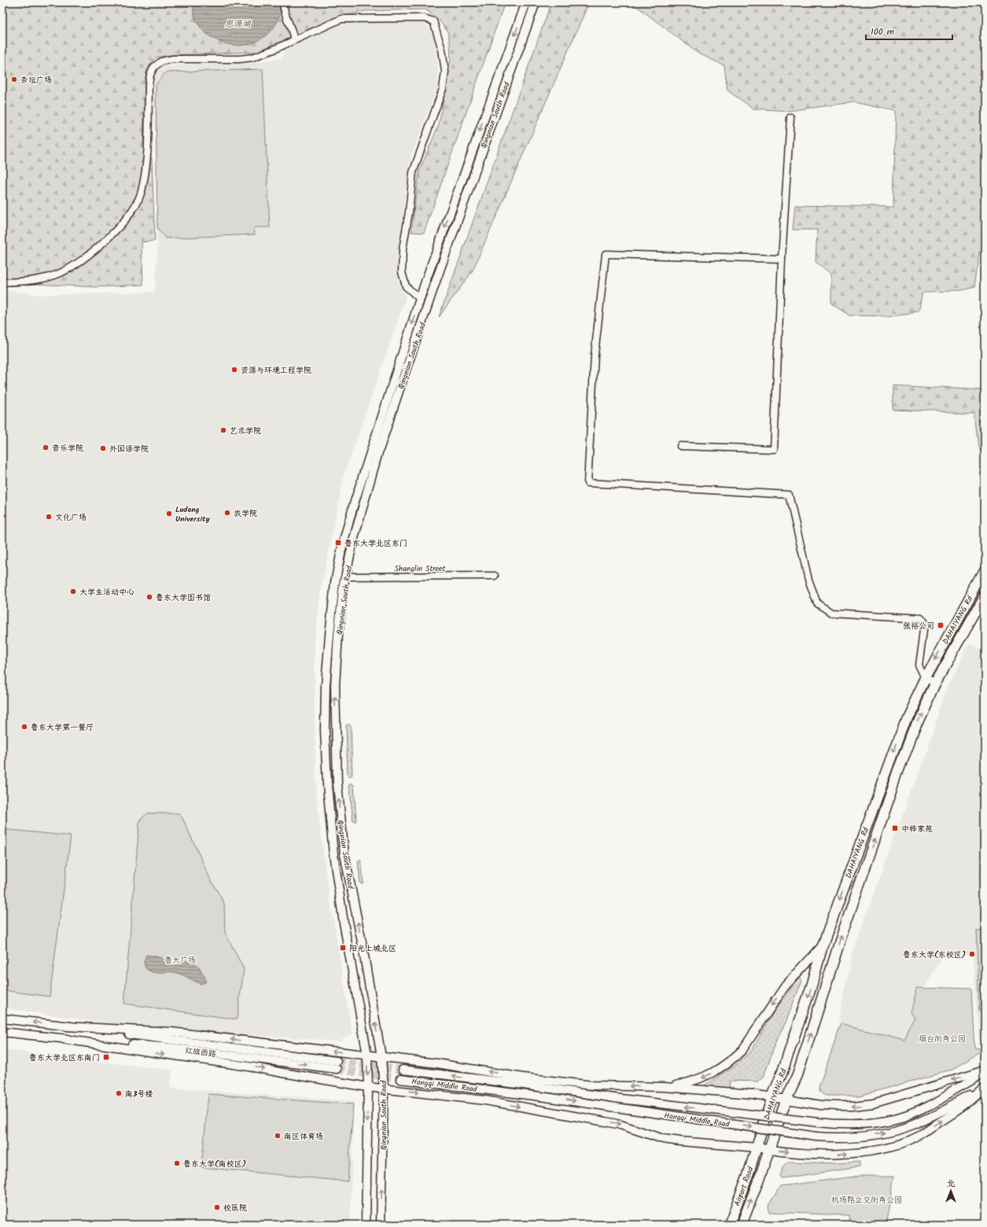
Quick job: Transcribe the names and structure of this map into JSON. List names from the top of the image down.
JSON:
{
  "streets": {
    "highway": ["DAHAIYANG Rd", "Airport Road"],
    "main road": ["Qingnian South Road", "红旗西路", "Hongqi Middle Road"],
    "street": ["Shanglin Street"]
  },
  "crossings": [
    ["Qingnian South Road", "Shanglin Street"],
    ["DAHAIYANG Rd", "Airport Road"]
  ],
  "water": ["思源湖"],
  "parks": ["鲁大广场", "烟台街角公园", "机场路立交街角公园"],
  "places": {
    "other": [
      "杏坛广场",
      "资源与环境工程学院",
      "艺术学院",
      "音乐学院",
      "外国语学院",
      "农学院",
      "Ludong University",
      "文化广场",
      "大学生活动中心",
      "鲁东大学图书馆",
      "鲁东大学第一餐厅",
      "鲁东大学(东校区)",
      "南3号楼",
      "南区体育场",
      "鲁东大学(南校区)",
      "校医院"
    ],
    "transit": [
      "鲁东大学北区东门",
      "张裕公司",
      "中桦家苑",
      "阳光上城北区",
      "鲁东大学北区东南门"
    ]
  },
  "scale_bar": "100 m",
  "north": "top"
}
